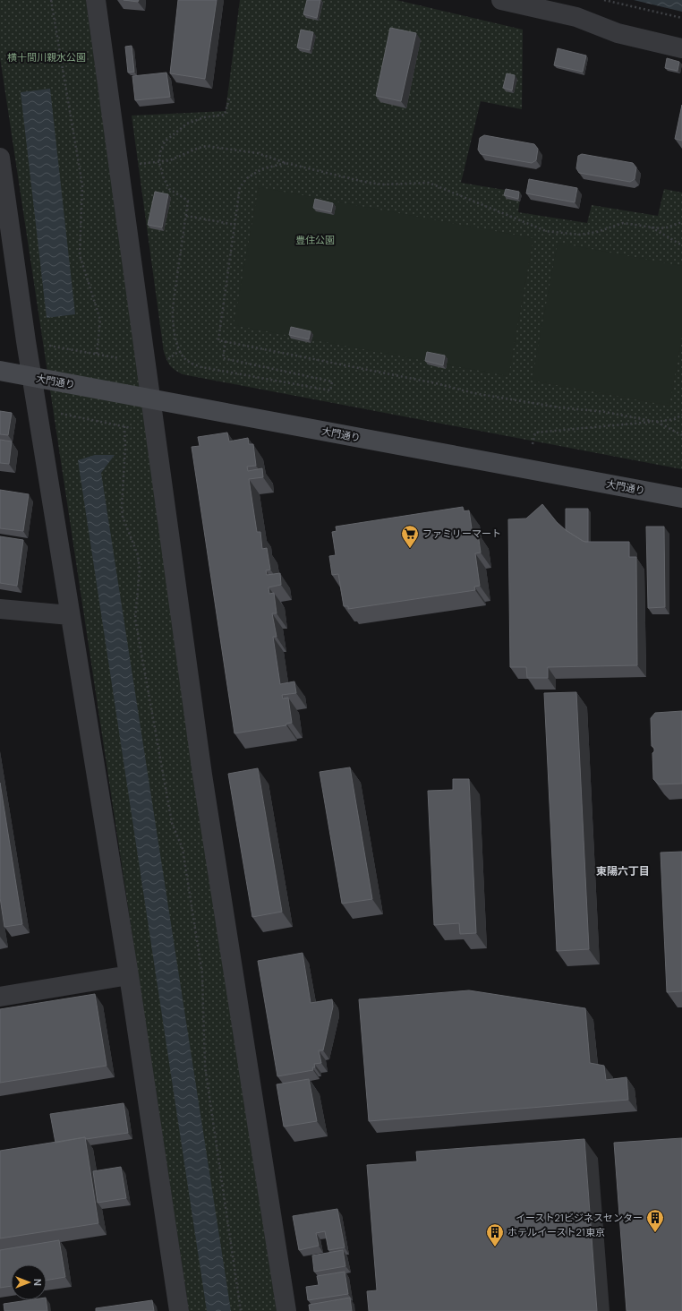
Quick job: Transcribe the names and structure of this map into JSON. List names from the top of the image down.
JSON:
{
  "streets": {
    "street": ["大門通り"]
  },
  "districts": ["東陽六丁目"],
  "parks": ["横十間川親水公園", "豊住公園"],
  "places": {
    "supermarket": ["ファミリーマート"],
    "building": ["イースト21ビジネスセンター", "ホテルイースト21東京"]
  },
  "north": "right"
}
